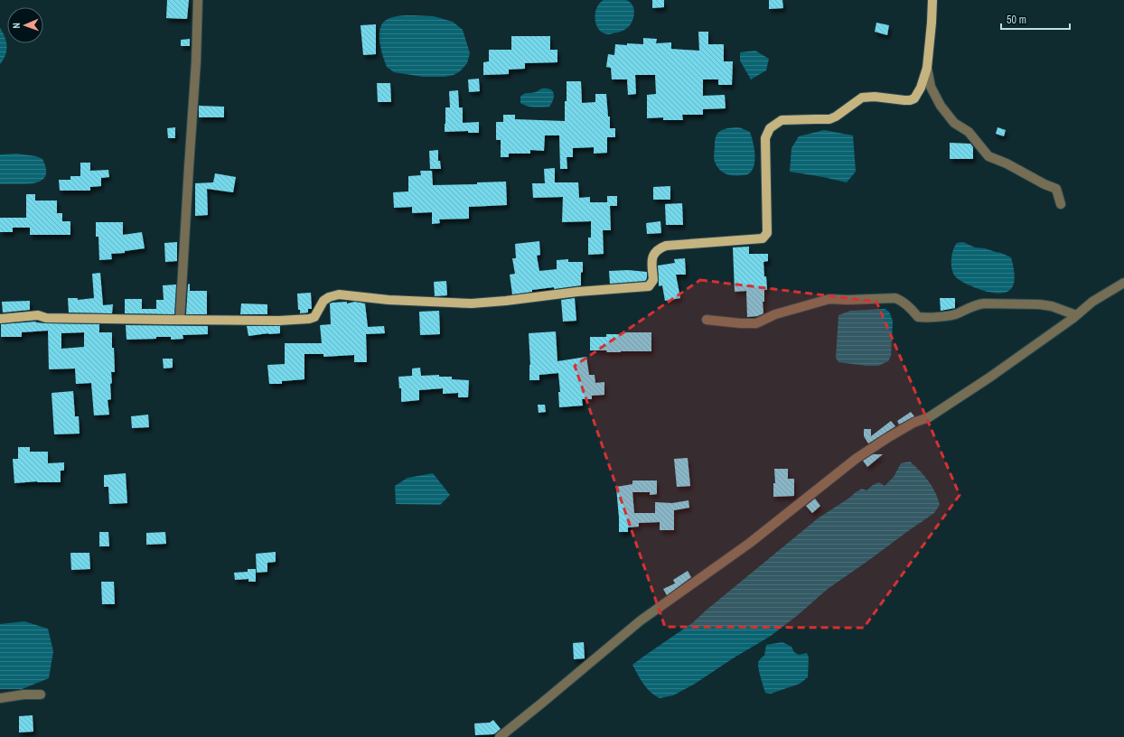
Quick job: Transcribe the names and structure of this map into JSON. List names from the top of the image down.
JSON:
{
  "scale_bar": "50 m",
  "north": "left"
}
